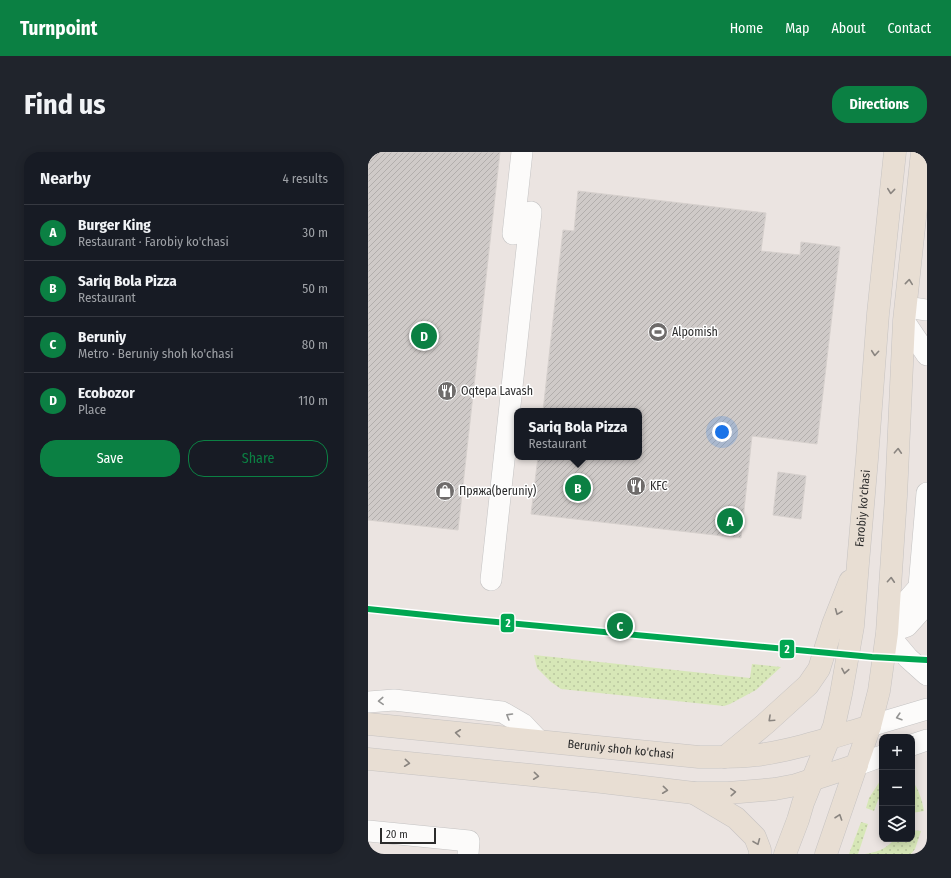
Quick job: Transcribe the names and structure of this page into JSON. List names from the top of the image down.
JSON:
{
  "streets": {
    "main road": ["Farobiy ko'chasi", "Beruniy shoh ko'chasi"]
  },
  "crossings": [
    ["Farobiy ko'chasi", "Beruniy shoh ko'chasi"]
  ],
  "places": {
    "sports": ["Alpomish"],
    "restaurant": ["Oqtepa Lavash", "KFC"],
    "shop": ["Пряжа(beruniy)"]
  },
  "lines": ["transit line 2"],
  "scale_bar": "20 m",
  "page": {
    "header": "Turnpoint",
    "nav": [
      "Home",
      "Map",
      "About",
      "Contact"
    ],
    "buttons": [
      "Directions",
      ["Save", "Share"]
    ],
    "title": "Find us",
    "heading": ["Nearby", "4 results"],
    "list": [
      {
        "mark": "A",
        "name": "Burger King",
        "note": "Restaurant · Farobiy ko'chasi",
        "value": "30 m"
      },
      {
        "mark": "B",
        "name": "Sariq Bola Pizza",
        "note": "Restaurant",
        "value": "50 m"
      },
      {
        "mark": "C",
        "name": "Beruniy",
        "note": "Metro · Beruniy shoh ko'chasi",
        "value": "80 m"
      },
      {
        "mark": "D",
        "name": "Ecobozor",
        "note": "Place",
        "value": "110 m"
      }
    ],
    "pins": [
      "D",
      "B",
      "A",
      "C"
    ],
    "popup": ["Sariq Bola Pizza", "Restaurant"],
    "map_buttons": ["+", "−"],
    "scale": "20 m"
  }
}
